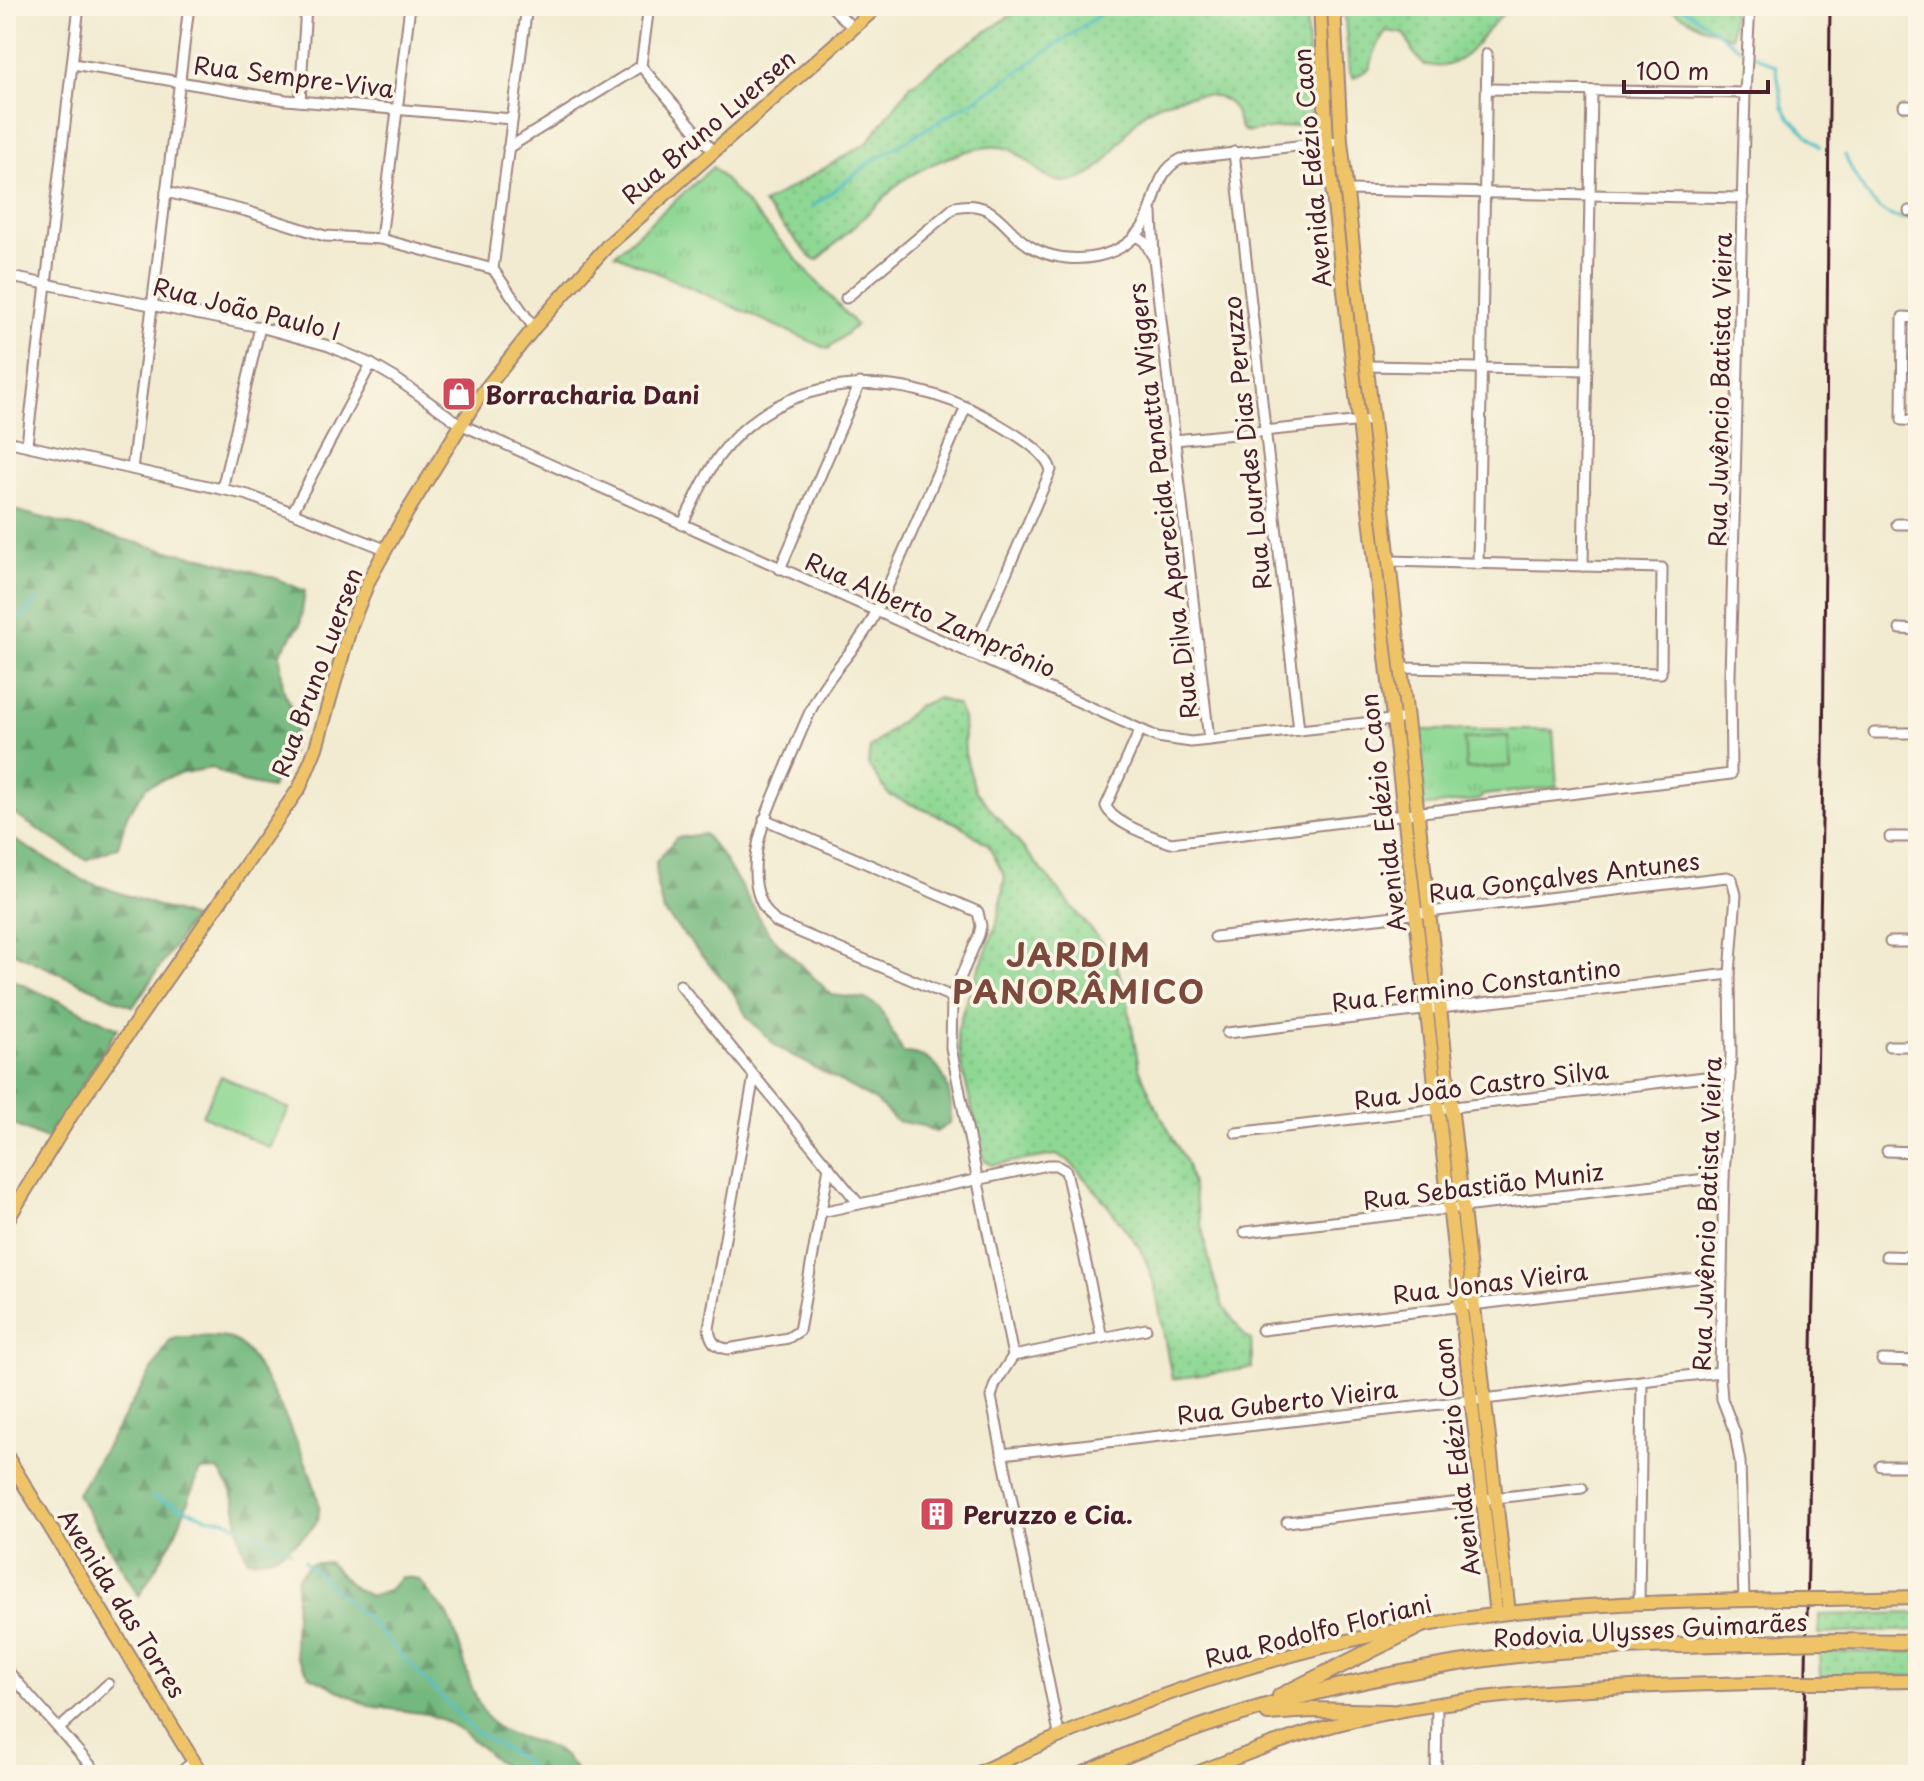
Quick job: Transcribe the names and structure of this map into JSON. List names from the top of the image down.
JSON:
{
  "streets": {
    "highway": ["Rodovia Ulysses Guimarães"],
    "main road": [
      "Rua Bruno Luersen",
      "Avenida Edézio Caon",
      "Avenida das Torres",
      "Rua Rodolfo Floriani"
    ],
    "street": [
      "Rua Sempre-Viva",
      "Rua João Paulo I",
      "Rua Juvêncio Batista Vieira",
      "Rua Lourdes Dias Peruzzo",
      "Rua Dilva Aparecida Panatta Wiggers",
      "Rua Alberto Zamprônio",
      "Rua Gonçalves Antunes",
      "Rua Fermino Constantino",
      "Rua João Castro Silva",
      "Rua Sebastião Muniz",
      "Rua Jonas Vieira",
      "Rua Guberto Vieira"
    ]
  },
  "crossings": [
    ["Rua Bruno Luersen", "Rua João Paulo I"],
    ["Rua Bruno Luersen", "Rua Alberto Zamprônio"],
    ["Avenida Edézio Caon", "Rua Juvêncio Batista Vieira"],
    ["Avenida Edézio Caon", "Rua Alberto Zamprônio"],
    ["Avenida Edézio Caon", "Rua Gonçalves Antunes"],
    ["Avenida Edézio Caon", "Rua Fermino Constantino"],
    ["Avenida Edézio Caon", "Rua João Castro Silva"],
    ["Avenida Edézio Caon", "Rua Sebastião Muniz"],
    ["Avenida Edézio Caon", "Rua Jonas Vieira"],
    ["Avenida Edézio Caon", "Rua Guberto Vieira"],
    ["Avenida Edézio Caon", "Rua Rodolfo Floriani"],
    ["Rua João Paulo I", "Rua Alberto Zamprônio"],
    ["Rua Juvêncio Batista Vieira", "Rua Gonçalves Antunes"],
    ["Rua Juvêncio Batista Vieira", "Rua Fermino Constantino"],
    ["Rua Juvêncio Batista Vieira", "Rua João Castro Silva"],
    ["Rua Juvêncio Batista Vieira", "Rua Sebastião Muniz"],
    ["Rua Juvêncio Batista Vieira", "Rua Jonas Vieira"],
    ["Rua Juvêncio Batista Vieira", "Rua Guberto Vieira"],
    ["Rua Juvêncio Batista Vieira", "Rua Rodolfo Floriani"],
    ["Rua Lourdes Dias Peruzzo", "Rua Alberto Zamprônio"],
    ["Rua Dilva Aparecida Panatta Wiggers", "Rua Alberto Zamprônio"]
  ],
  "districts": ["JARDIM PANORÂMICO"],
  "places": {
    "shop": ["Borracharia Dani"],
    "building": ["Peruzzo e Cia."]
  },
  "scale_bar": "100 m"
}
